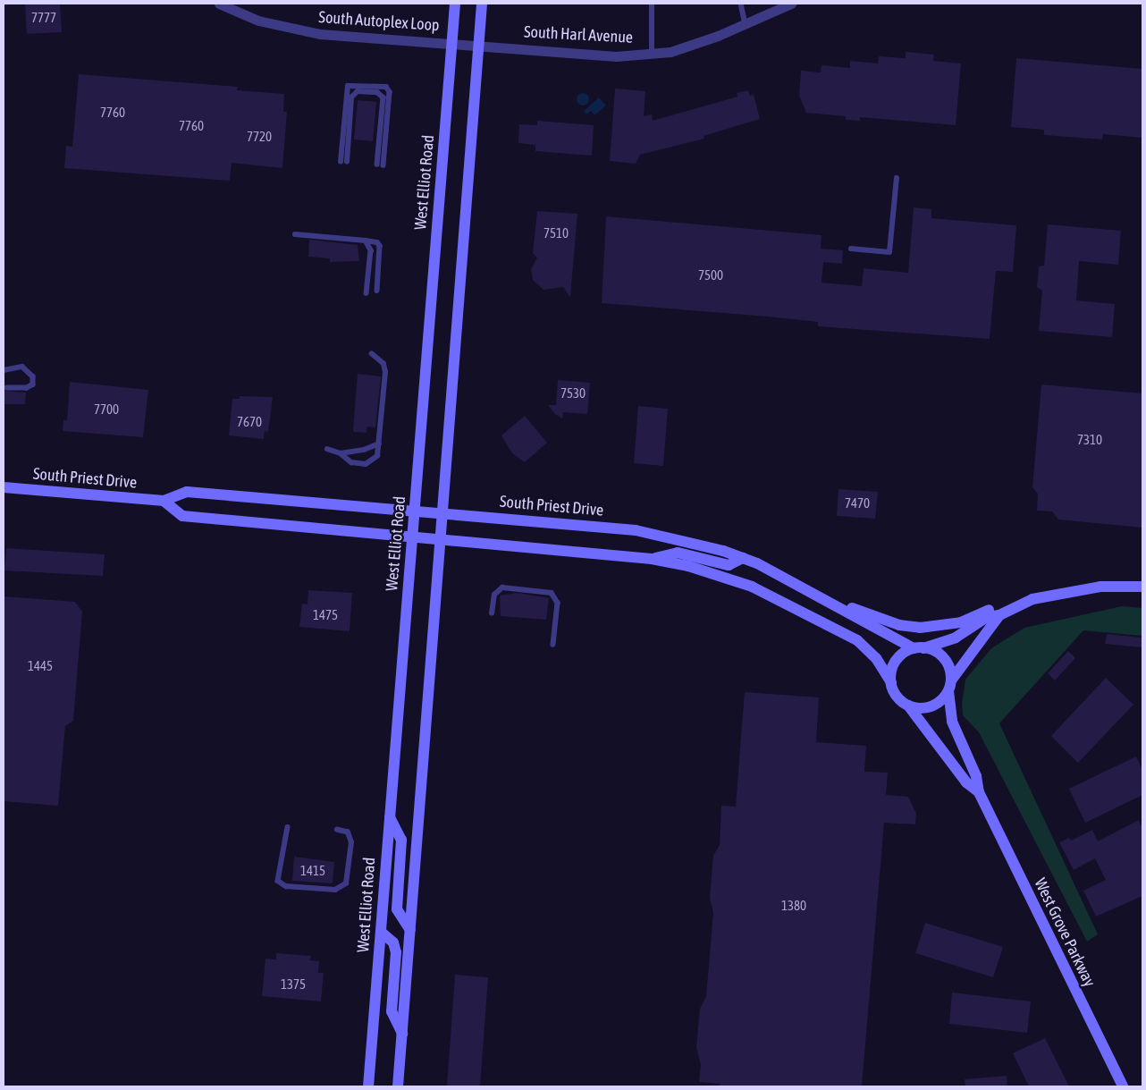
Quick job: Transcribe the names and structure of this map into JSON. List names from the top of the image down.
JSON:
{
  "streets": {
    "main road": ["West Elliot Road", "South Priest Drive", "West Grove Parkway"],
    "street": ["South Autoplex Loop", "South Harl Avenue"]
  },
  "crossings": [
    ["South Autoplex Loop", "South Harl Avenue"],
    ["South Autoplex Loop", "West Elliot Road"],
    ["South Harl Avenue", "West Elliot Road"],
    ["West Elliot Road", "South Priest Drive"],
    ["South Priest Drive", "West Grove Parkway"]
  ],
  "house_numbers": [
    "7777",
    "7760",
    "7760",
    "7720",
    "7510",
    "7500",
    "7530",
    "7700",
    "7670",
    "7310",
    "7470",
    "1475",
    "1445",
    "1415",
    "1380",
    "1375"
  ]
}
